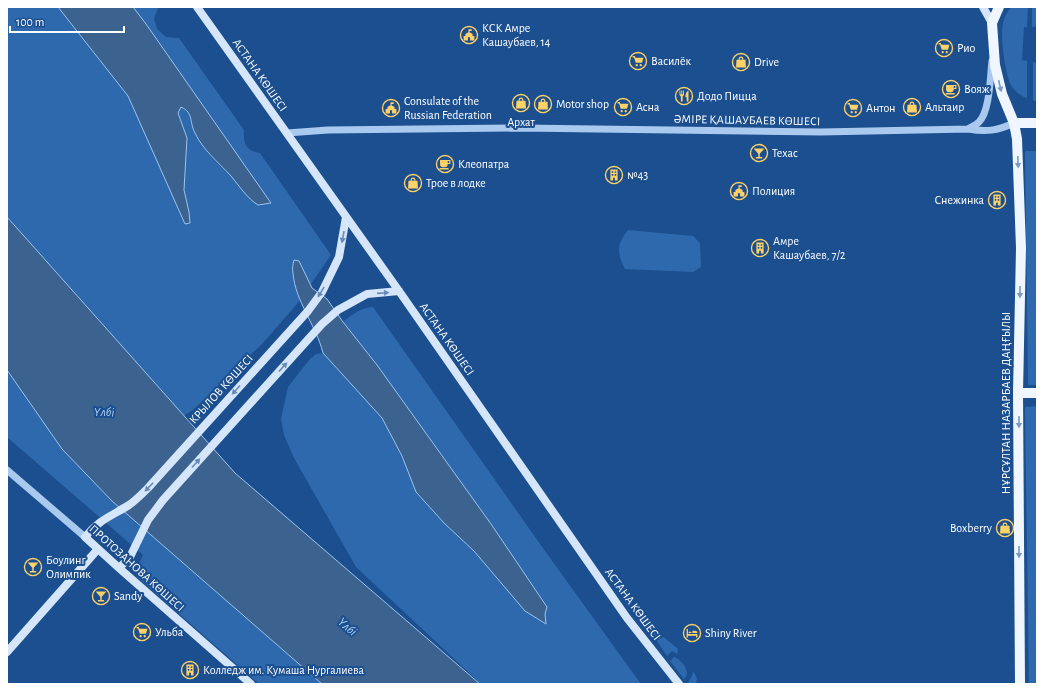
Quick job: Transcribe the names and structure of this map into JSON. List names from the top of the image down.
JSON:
{
  "streets": {
    "main road": [
      "АСТАНА КӨШЕСІ",
      "КРЫЛОВ КӨШЕСІ",
      "НҰРСҰЛТАН НАЗАРБАЕВ ДАҢҒЫЛЫ",
      "ПРОТОЗАНОВА КӨШЕСІ"
    ],
    "street": ["ӘМІРЕ ҚАШАУБАЕВ КӨШЕСІ"]
  },
  "crossings": [
    ["АСТАНА КӨШЕСІ", "ӘМІРЕ ҚАШАУБАЕВ КӨШЕСІ"],
    ["АСТАНА КӨШЕСІ", "КРЫЛОВ КӨШЕСІ"],
    ["ӘМІРЕ ҚАШАУБАЕВ КӨШЕСІ", "НҰРСҰЛТАН НАЗАРБАЕВ ДАҢҒЫЛЫ"],
    ["КРЫЛОВ КӨШЕСІ", "ПРОТОЗАНОВА КӨШЕСІ"]
  ],
  "one_way": ["НҰРСҰЛТАН НАЗАРБАЕВ ДАҢҒЫЛЫ"],
  "water": ["Үлбі"],
  "places": {
    "public building": ["КСК Амре Кашаубаев, 14", "Consulate of the Russian Federation", "Полиция"],
    "supermarket": [
      "Рио",
      "Василёк",
      "Асна",
      "Антон",
      "Ульба"
    ],
    "shop": [
      "Drive",
      "Архат",
      "Motor shop",
      "Альтаир",
      "Трое в лодке",
      "Boxberry"
    ],
    "cafe": ["Вояж", "Клеопатра"],
    "restaurant": ["Додо Пицца"],
    "bar": ["Техас", "Боулинг Олимпик", "Sandy"],
    "building": [
      "№43",
      "Снежинка",
      "Амре Кашаубаев, 7/2",
      "Колледж им. Кумаша Нургалиева"
    ],
    "hotel": ["Shiny River"]
  },
  "scale_bar": "100 m"
}
